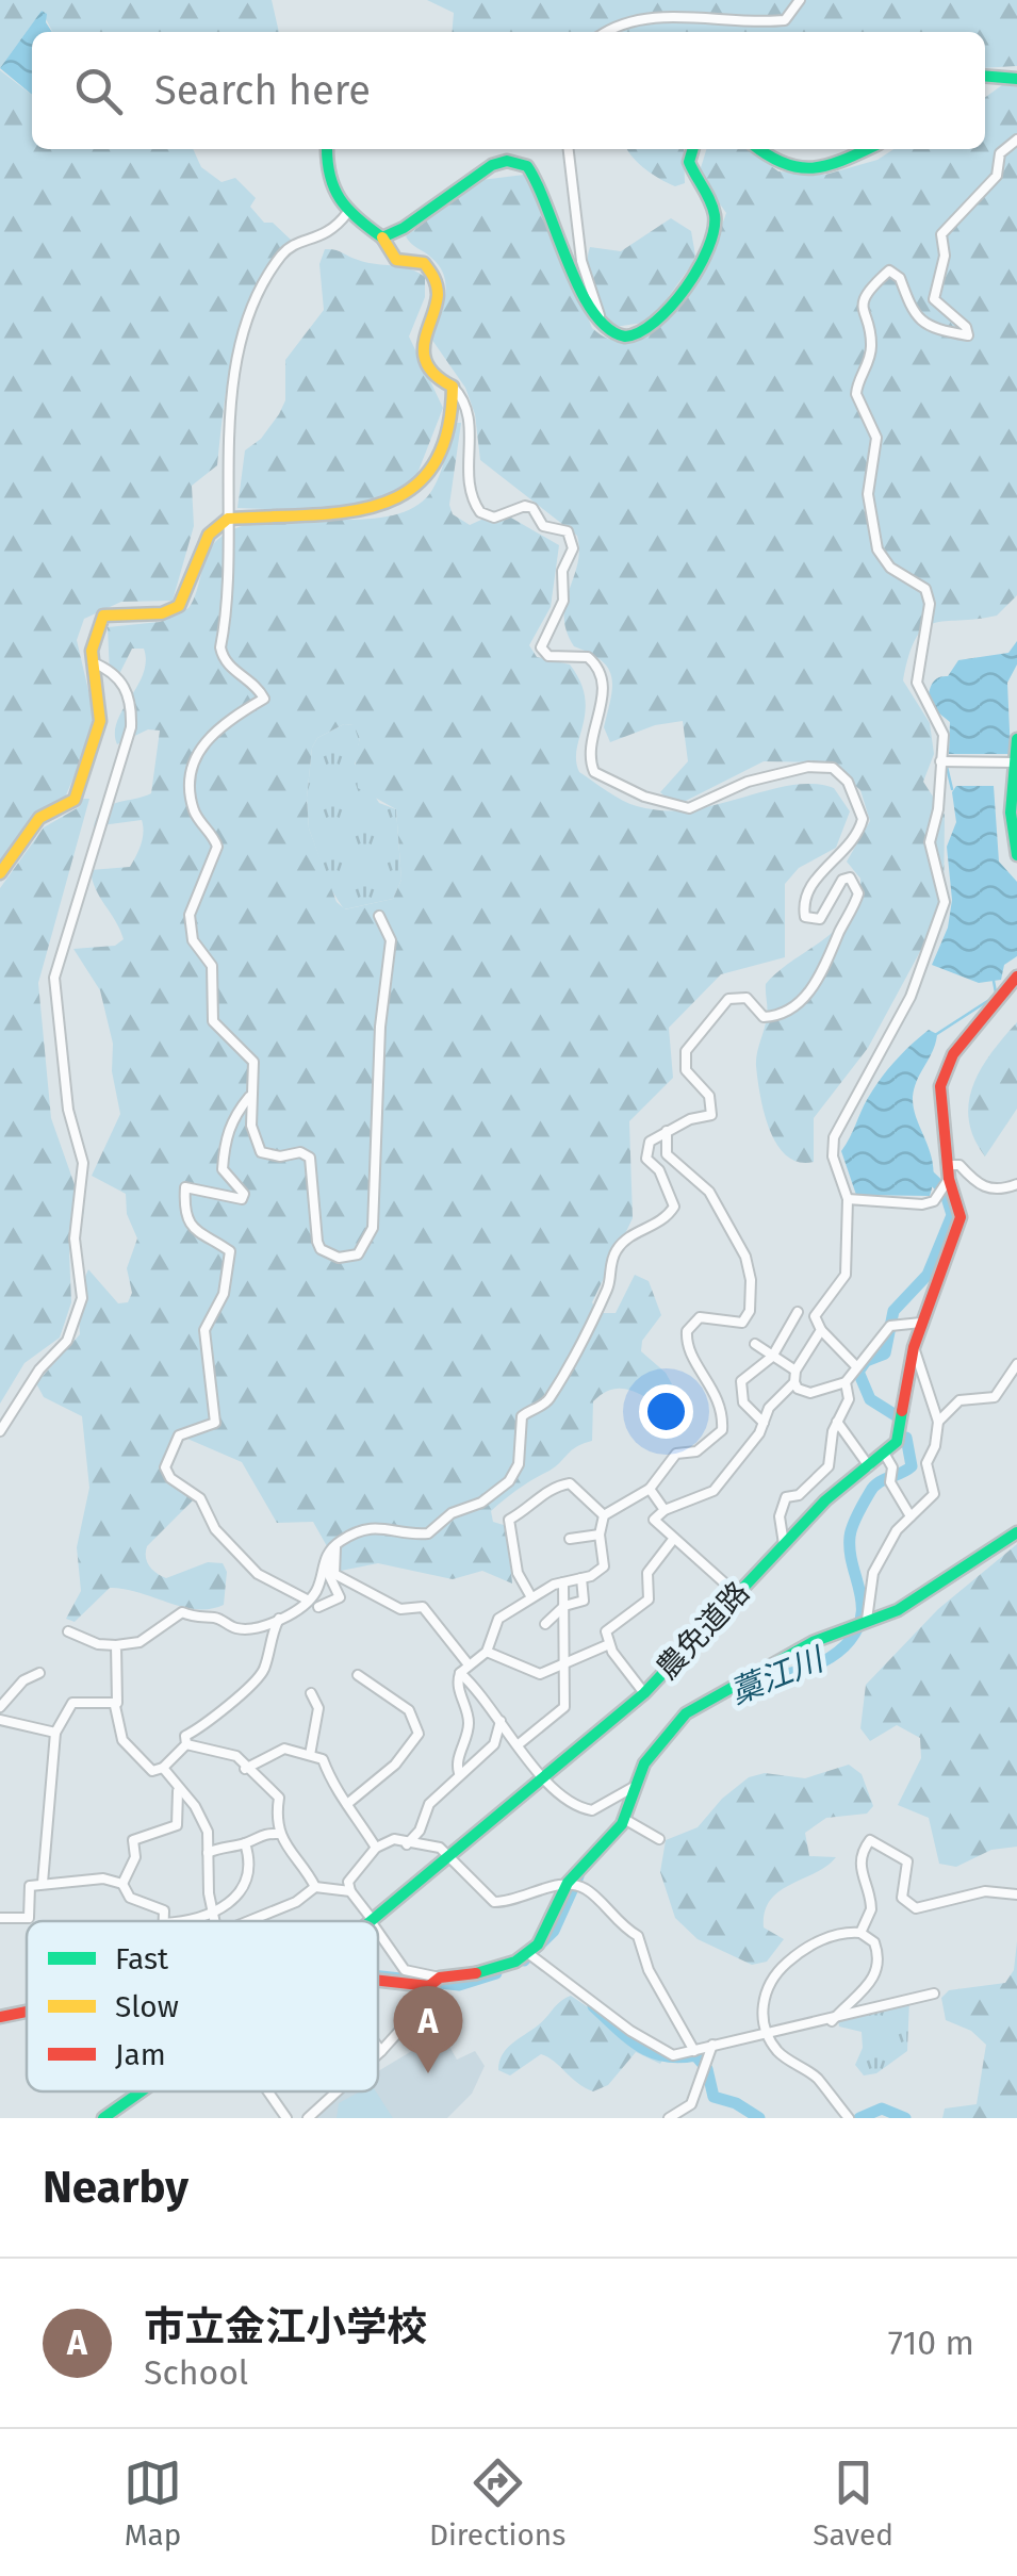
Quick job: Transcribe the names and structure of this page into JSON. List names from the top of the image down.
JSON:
{
  "streets": {
    "street": ["農免道路"]
  },
  "water": ["藁江川"],
  "legend": ["Fast", "Slow", "Jam"],
  "page": {
    "search": "Search here",
    "pins": "A",
    "heading": "Nearby",
    "list": [
      {
        "mark": "A",
        "name": "市立金江小学校",
        "note": "School",
        "value": "710 m"
      }
    ],
    "nav": ["Map", "Directions", "Saved"]
  }
}
